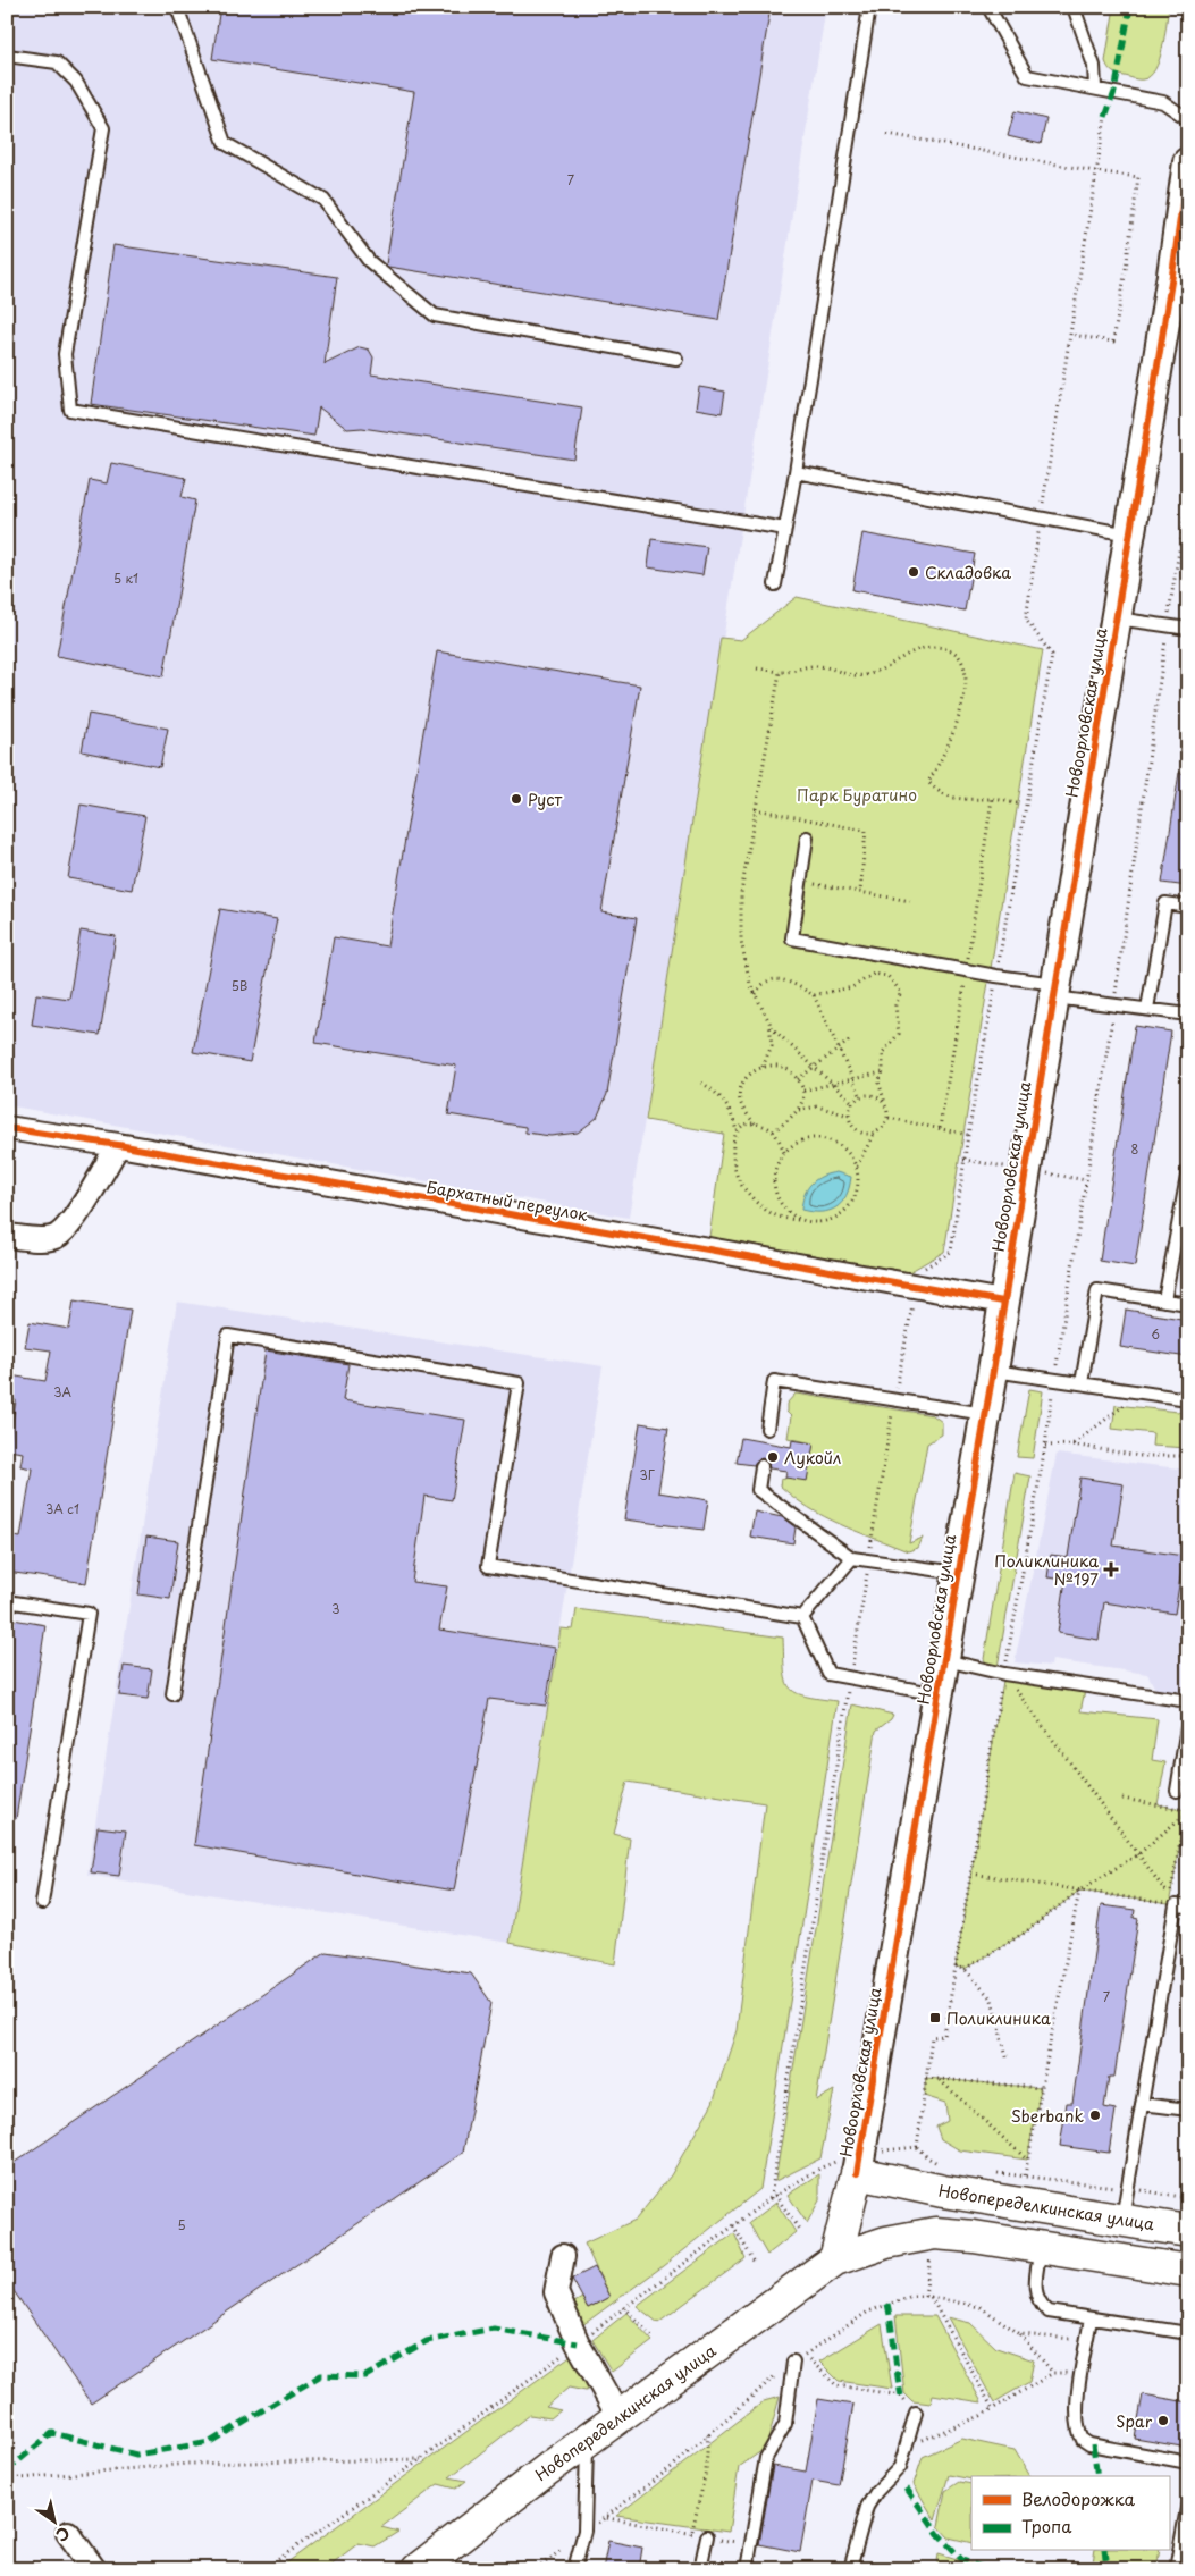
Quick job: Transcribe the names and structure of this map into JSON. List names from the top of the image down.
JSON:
{
  "streets": {
    "main road": ["Новопеределкинская улица"],
    "street": ["Новоорловская улица", "Бархатный переулок"]
  },
  "crossings": [
    ["Новоорловская улица", "Бархатный переулок"],
    ["Новоорловская улица", "Новопеределкинская улица"]
  ],
  "parks": ["Парк Буратино"],
  "places": {
    "other": [
      "Складовка",
      "Руст",
      "Лукойл",
      "Sberbank",
      "Spar"
    ],
    "health": ["Поликлиника №197"],
    "transit": ["Поликлиника"]
  },
  "house_numbers": [
    "7",
    "5 к1",
    "5В",
    "8",
    "6",
    "3А",
    "3Г",
    "3А с1",
    "3",
    "7",
    "5"
  ],
  "legend": ["Велодорожка", "Тропа"],
  "north": "bottom right"
}
